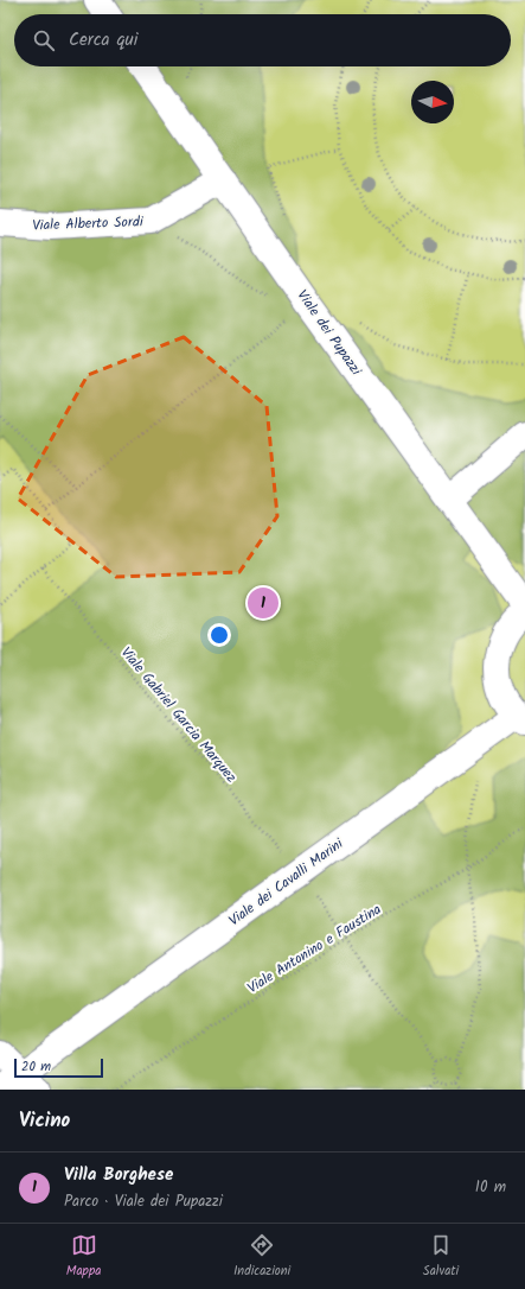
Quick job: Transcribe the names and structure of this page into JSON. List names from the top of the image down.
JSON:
{
  "streets": {
    "street": ["Viale Alberto Sordi", "Viale dei Pupazzi", "Viale dei Cavalli Marini"],
    "path": ["Viale Gabriel Garcia Marquez", "Viale Antonino e Faustina"]
  },
  "crossings": [
    ["Viale Alberto Sordi", "Viale dei Pupazzi"],
    ["Viale Gabriel Garcia Marquez", "Viale dei Cavalli Marini"],
    ["Viale Gabriel Garcia Marquez", "Viale Antonino e Faustina"]
  ],
  "scale_bar": "20 m",
  "north": "right",
  "page": {
    "search": "Cerca qui",
    "pins": "1",
    "scale": "20 m",
    "heading": "Vicino",
    "list": [
      {
        "mark": "1",
        "name": "Villa Borghese",
        "note": "Parco · Viale dei Pupazzi",
        "value": "10 m"
      }
    ],
    "nav": ["Mappa", "Indicazioni", "Salvati"]
  }
}
